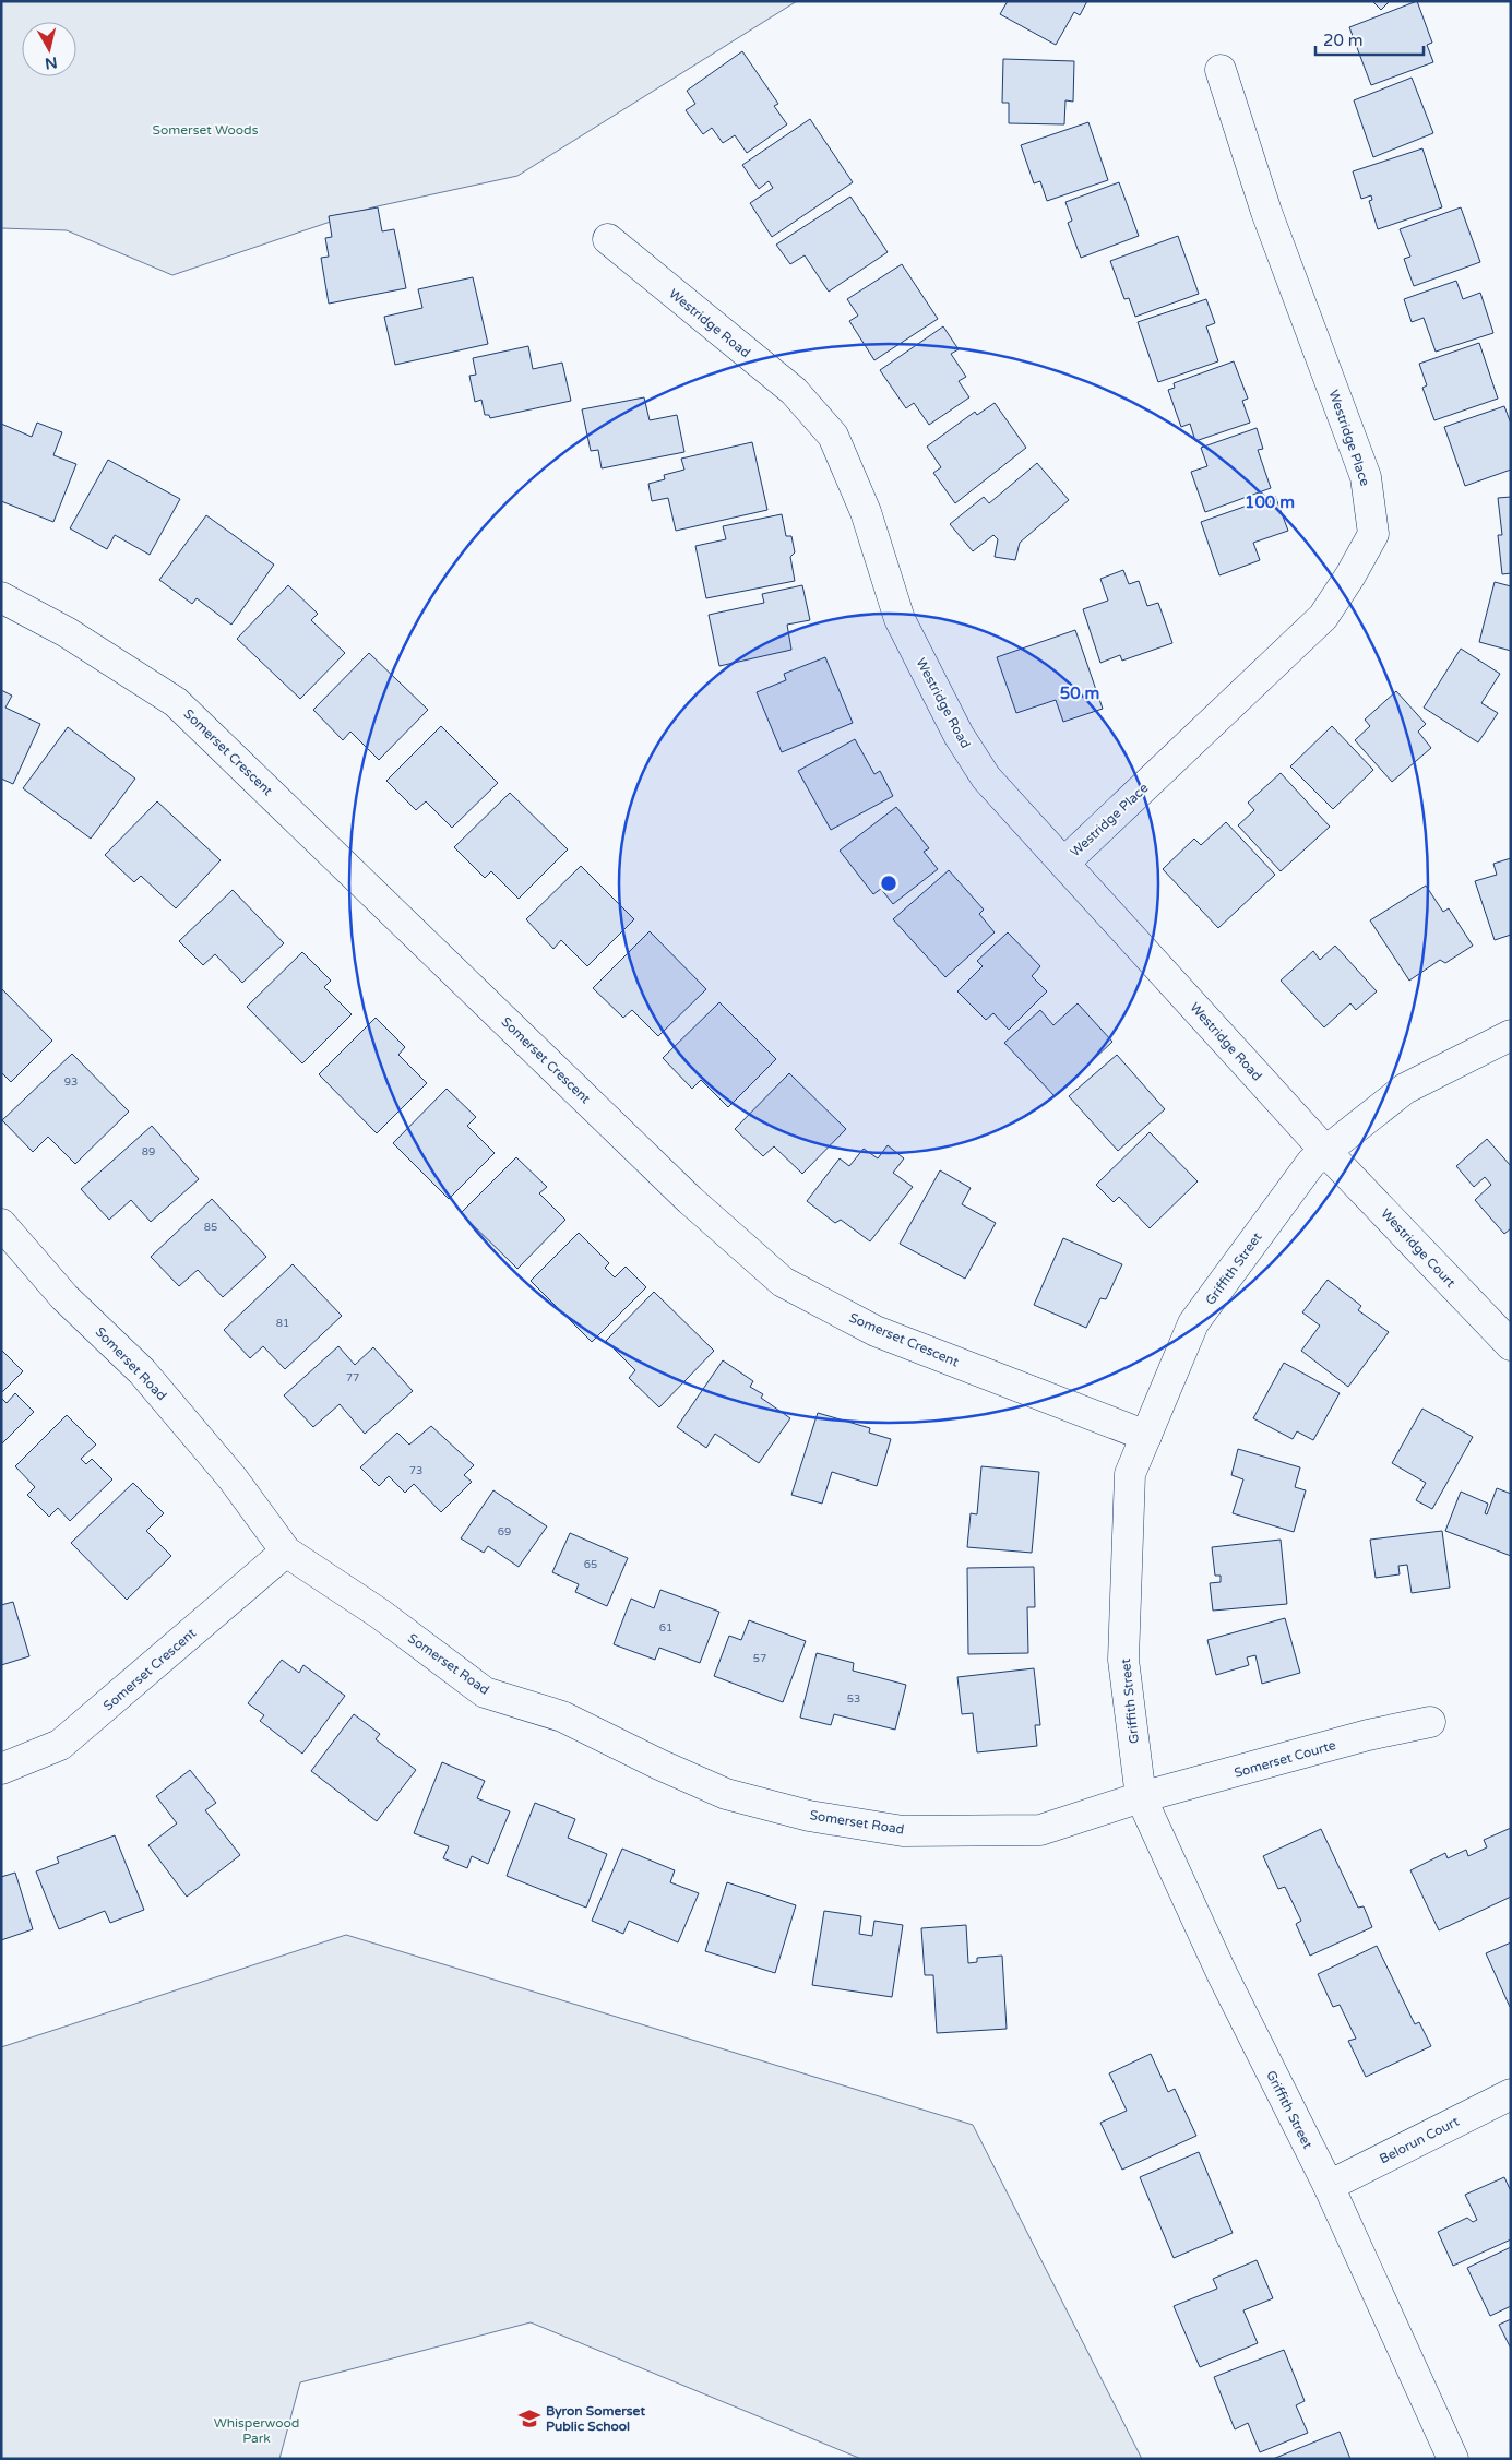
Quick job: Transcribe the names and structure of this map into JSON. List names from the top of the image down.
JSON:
{
  "streets": {
    "street": [
      "Westridge Road",
      "Westridge Place",
      "Somerset Crescent",
      "Westridge Court",
      "Griffith Street",
      "Somerset Road",
      "Somerset Courte",
      "Belorun Court"
    ]
  },
  "crossings": [
    ["Westridge Road", "Westridge Place"],
    ["Westridge Road", "Westridge Court"],
    ["Westridge Road", "Griffith Street"],
    ["Somerset Crescent", "Griffith Street"],
    ["Somerset Crescent", "Somerset Road"],
    ["Westridge Court", "Griffith Street"],
    ["Griffith Street", "Somerset Road"],
    ["Griffith Street", "Somerset Courte"],
    ["Griffith Street", "Belorun Court"],
    ["Somerset Road", "Somerset Courte"]
  ],
  "parks": ["Somerset Woods", "Whisperwood Park"],
  "places": {
    "school or university": ["Byron Somerset Public School"]
  },
  "house_numbers": [
    "93",
    "89",
    "85",
    "81",
    "77",
    "73",
    "69",
    "65",
    "61",
    "57",
    "53"
  ],
  "scale_bar": "20 m",
  "north": "bottom",
  "rings": ["100 m", "50 m"]
}
